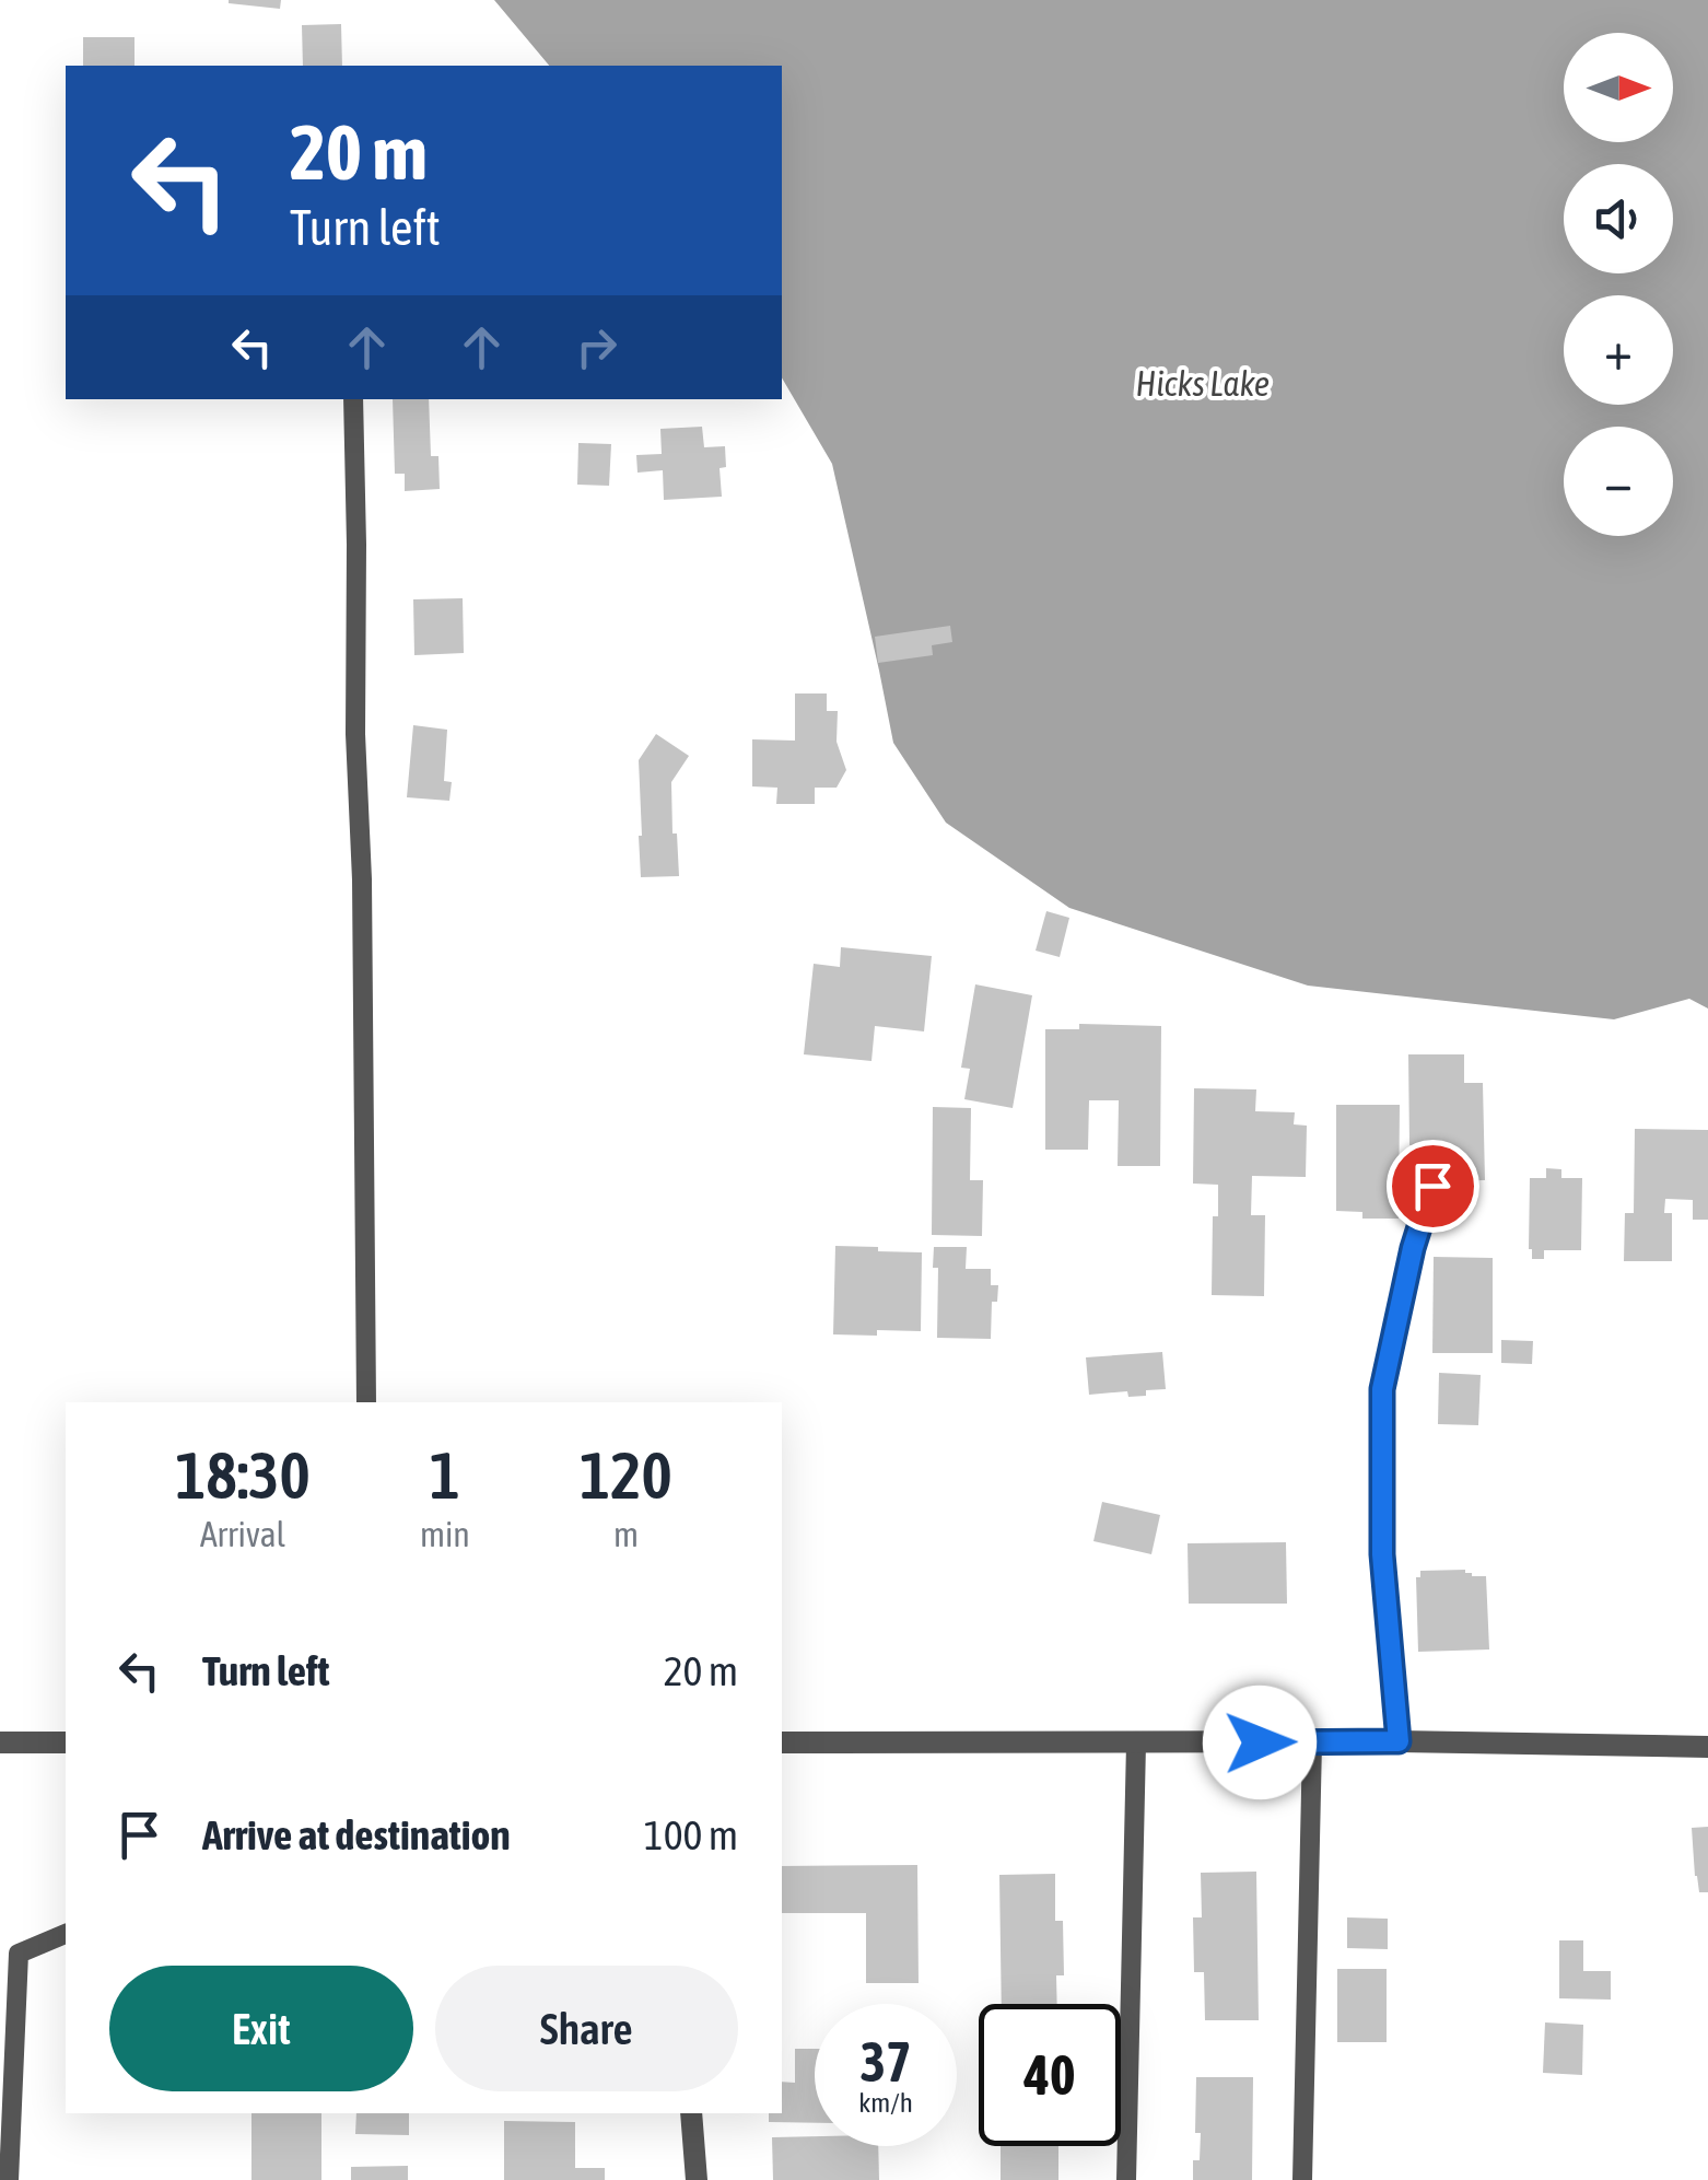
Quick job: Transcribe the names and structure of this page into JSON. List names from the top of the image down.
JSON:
{
  "water": ["Hicks Lake"],
  "north": "right",
  "page": {
    "map_buttons": ["+", "−"],
    "turn": ["20 m", "Turn left"],
    "eta": [
      "18:30",
      "Arrival",
      "1",
      "min",
      "120",
      "m"
    ],
    "list": [
      {
        "name": "Turn left",
        "value": "20 m"
      },
      {
        "name": "Arrive at destination",
        "value": "100 m"
      }
    ],
    "buttons": ["Exit", "Share"],
    "speed": "37 km/h",
    "limit": "40"
  }
}
